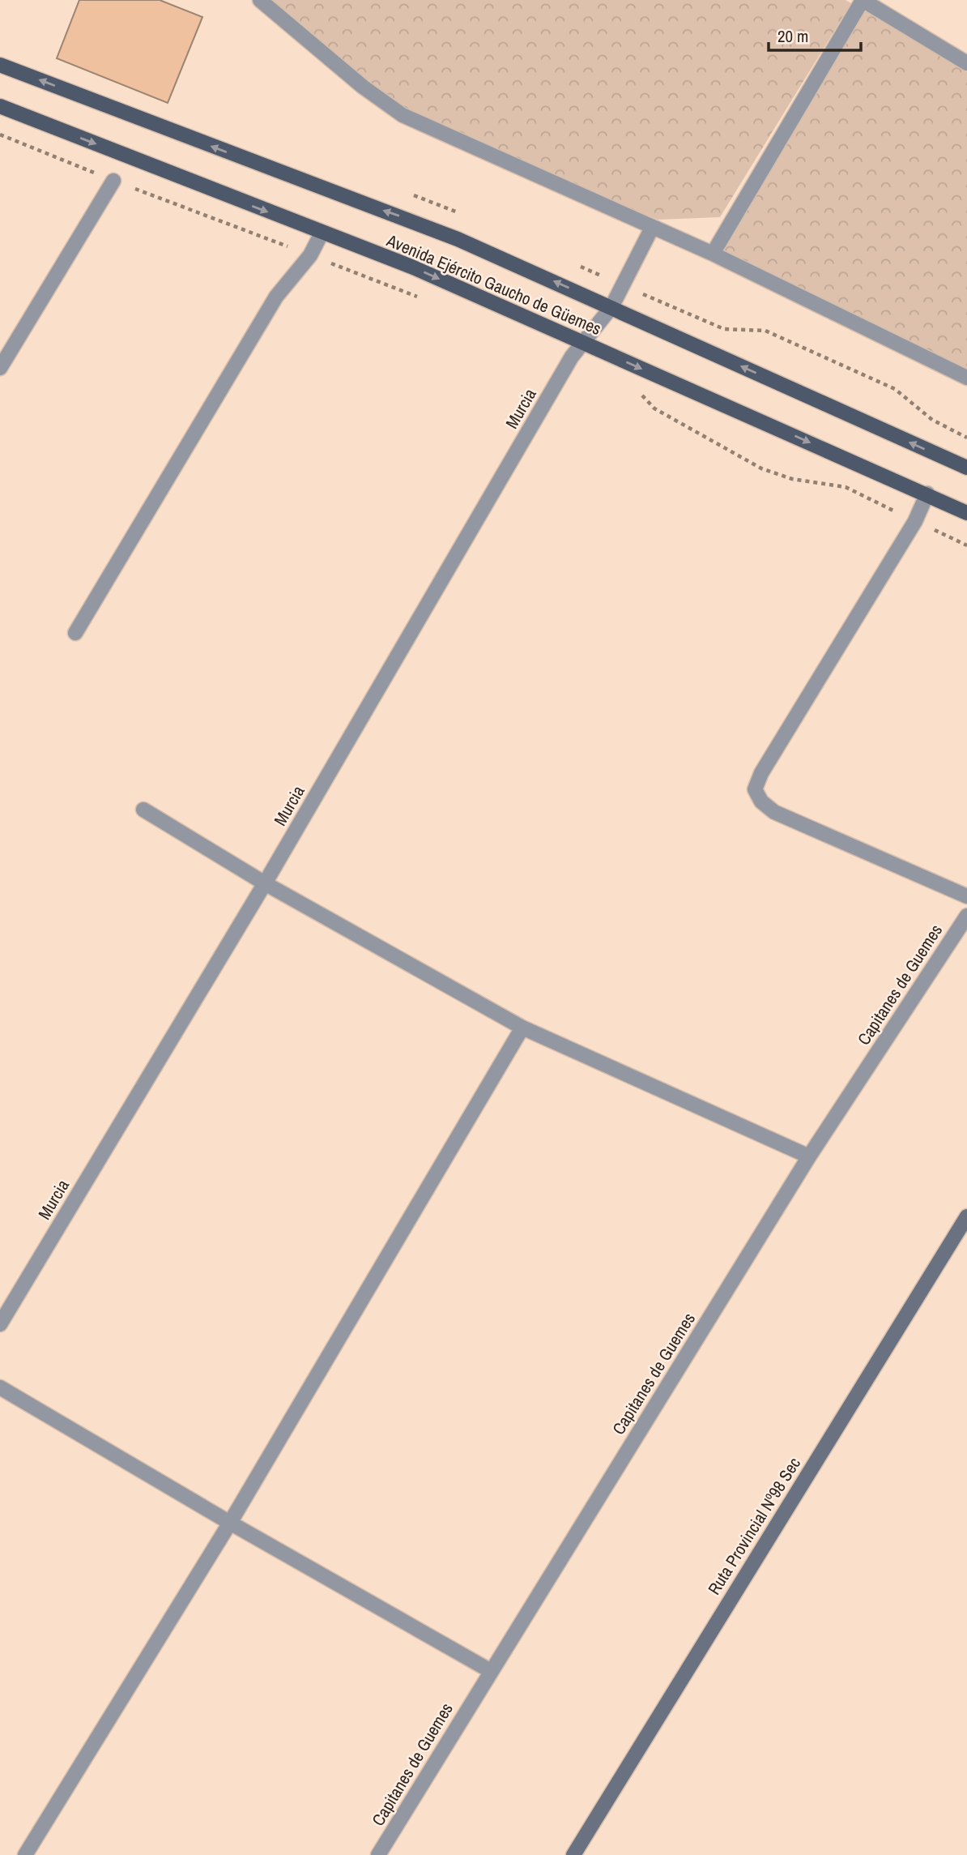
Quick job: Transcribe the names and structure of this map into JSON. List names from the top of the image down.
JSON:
{
  "streets": {
    "main road": ["Avenida Ejército Gaucho de Güemes"],
    "street": ["Murcia", "Capitanes de Guemes", "Ruta Provincial Nº98 Sec"]
  },
  "crossings": [
    ["Avenida Ejército Gaucho de Güemes", "Murcia"]
  ],
  "scale_bar": "20 m"
}
